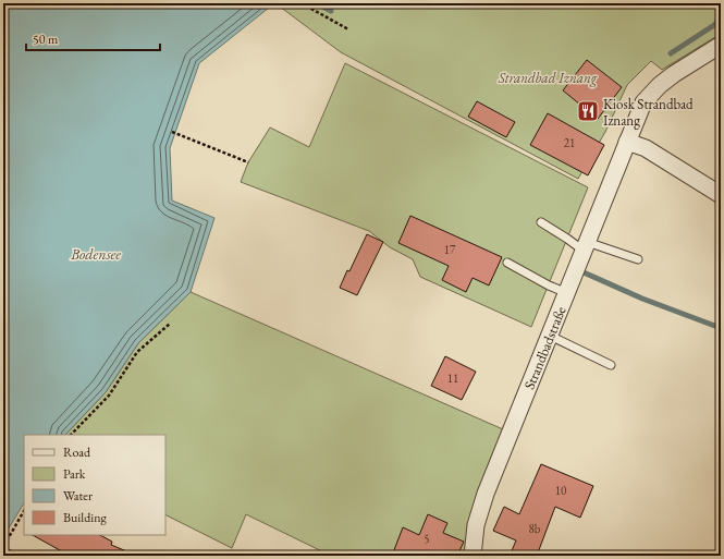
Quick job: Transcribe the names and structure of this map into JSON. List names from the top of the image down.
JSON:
{
  "streets": {
    "street": ["Strandbadstraße"]
  },
  "water": ["Bodensee"],
  "parks": ["Strandbad Iznang"],
  "places": {
    "restaurant": ["Kiosk Strandbad Iznang"]
  },
  "house_numbers": [
    "21",
    "17",
    "11",
    "10",
    "8b",
    "5"
  ],
  "legend": [
    "Road",
    "Park",
    "Water",
    "Building"
  ],
  "scale_bar": "50 m"
}
